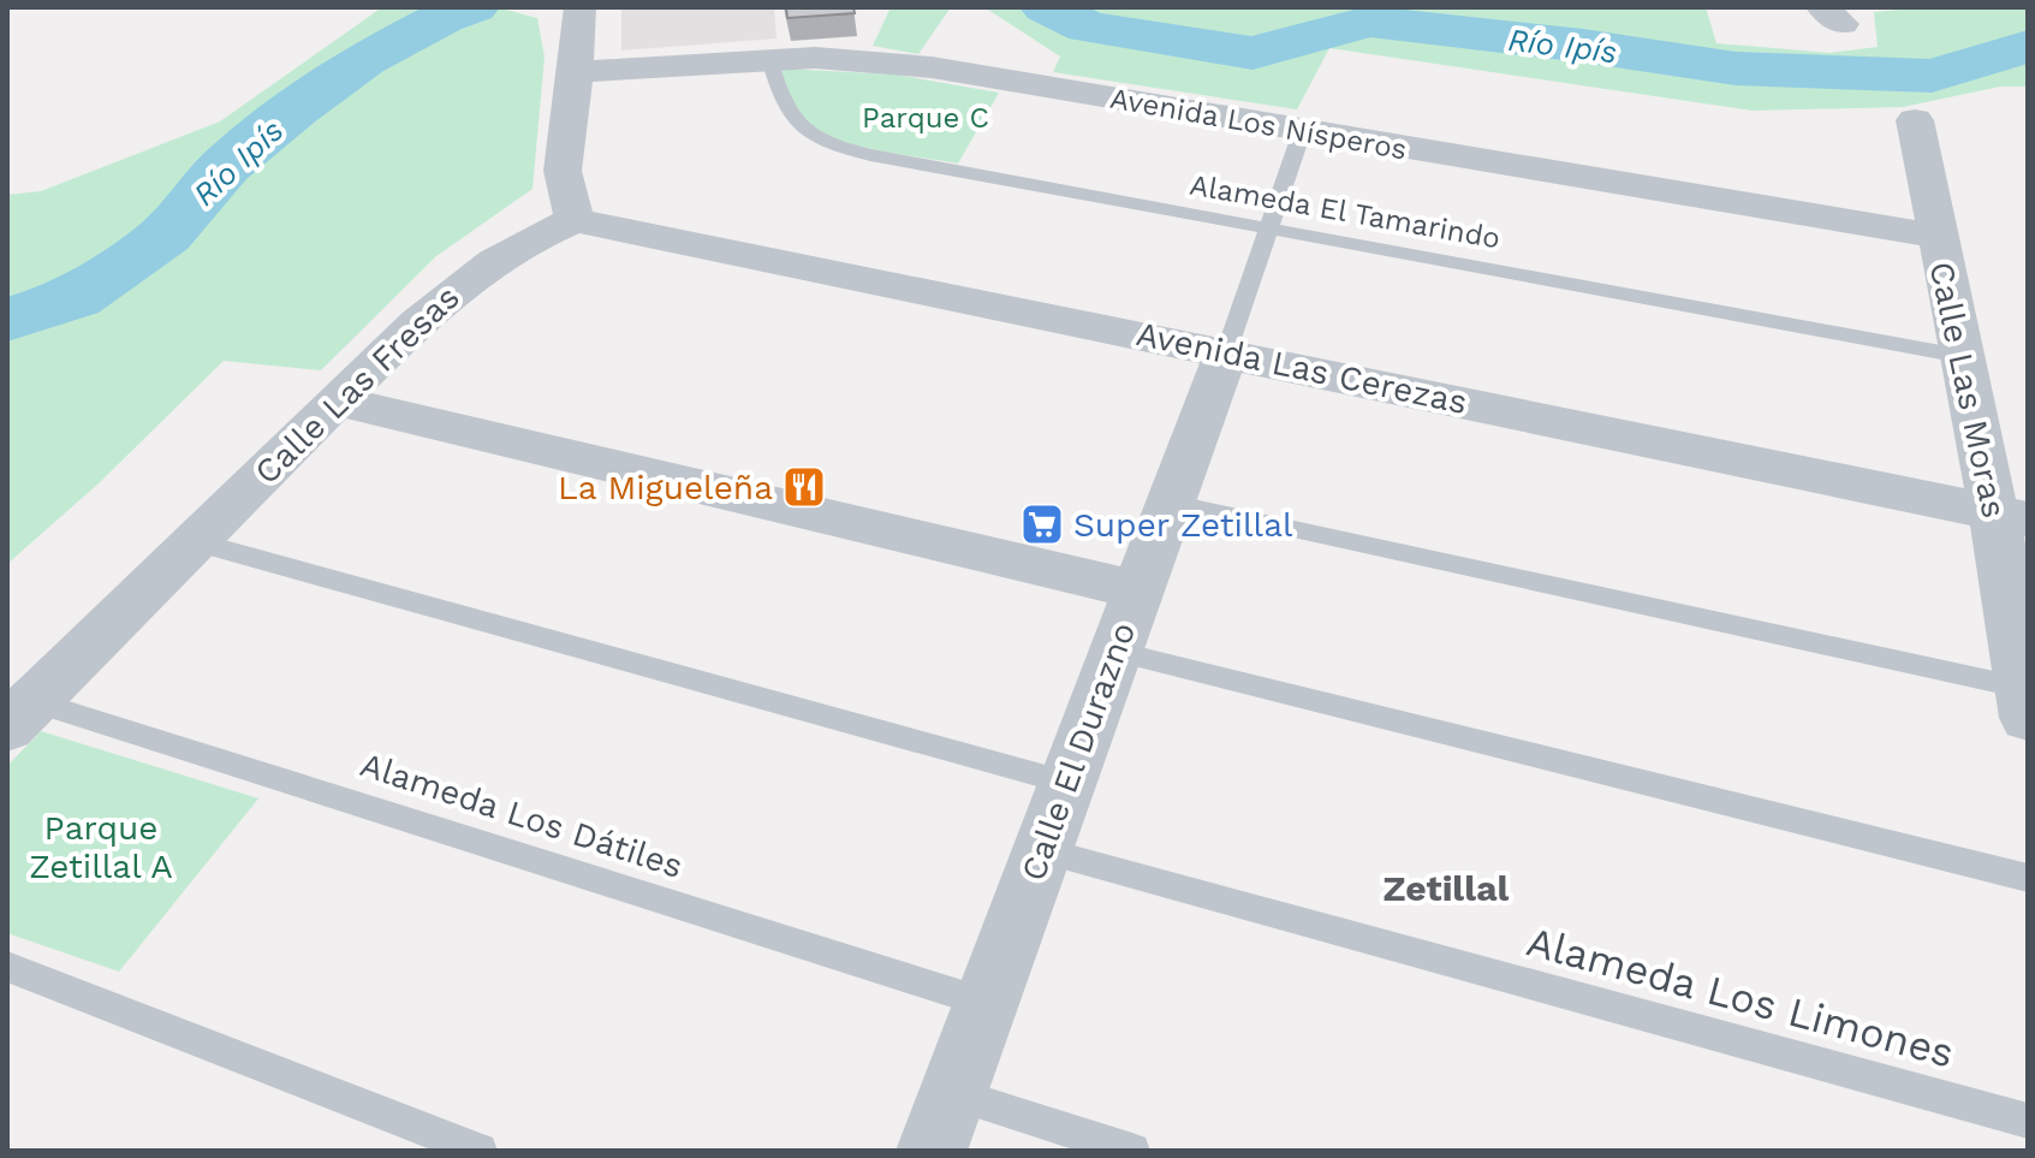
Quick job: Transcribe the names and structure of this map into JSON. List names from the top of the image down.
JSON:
{
  "streets": {
    "street": [
      "Avenida Los Nísperos",
      "Avenida Las Cerezas",
      "Calle Las Fresas",
      "Calle Las Moras",
      "Calle El Durazno"
    ],
    "lane": ["Alameda El Tamarindo", "Alameda Los Dátiles", "Alameda Los Limones"]
  },
  "crossings": [
    ["Avenida Los Nísperos", "Alameda El Tamarindo"],
    ["Avenida Los Nísperos", "Calle Las Moras"],
    ["Alameda El Tamarindo", "Calle Las Moras"],
    ["Avenida Las Cerezas", "Calle Las Fresas"],
    ["Avenida Las Cerezas", "Calle Las Moras"],
    ["Avenida Las Cerezas", "Calle El Durazno"],
    ["Calle Las Fresas", "Alameda Los Dátiles"],
    ["Calle El Durazno", "Alameda Los Dátiles"],
    ["Calle El Durazno", "Alameda Los Limones"]
  ],
  "districts": ["Zetillal"],
  "water": ["Río Ipís"],
  "parks": ["Parque C", "Parque Zetillal A"],
  "places": {
    "restaurant": ["La Migueleña"],
    "supermarket": ["Super Zetillal"]
  }
}
